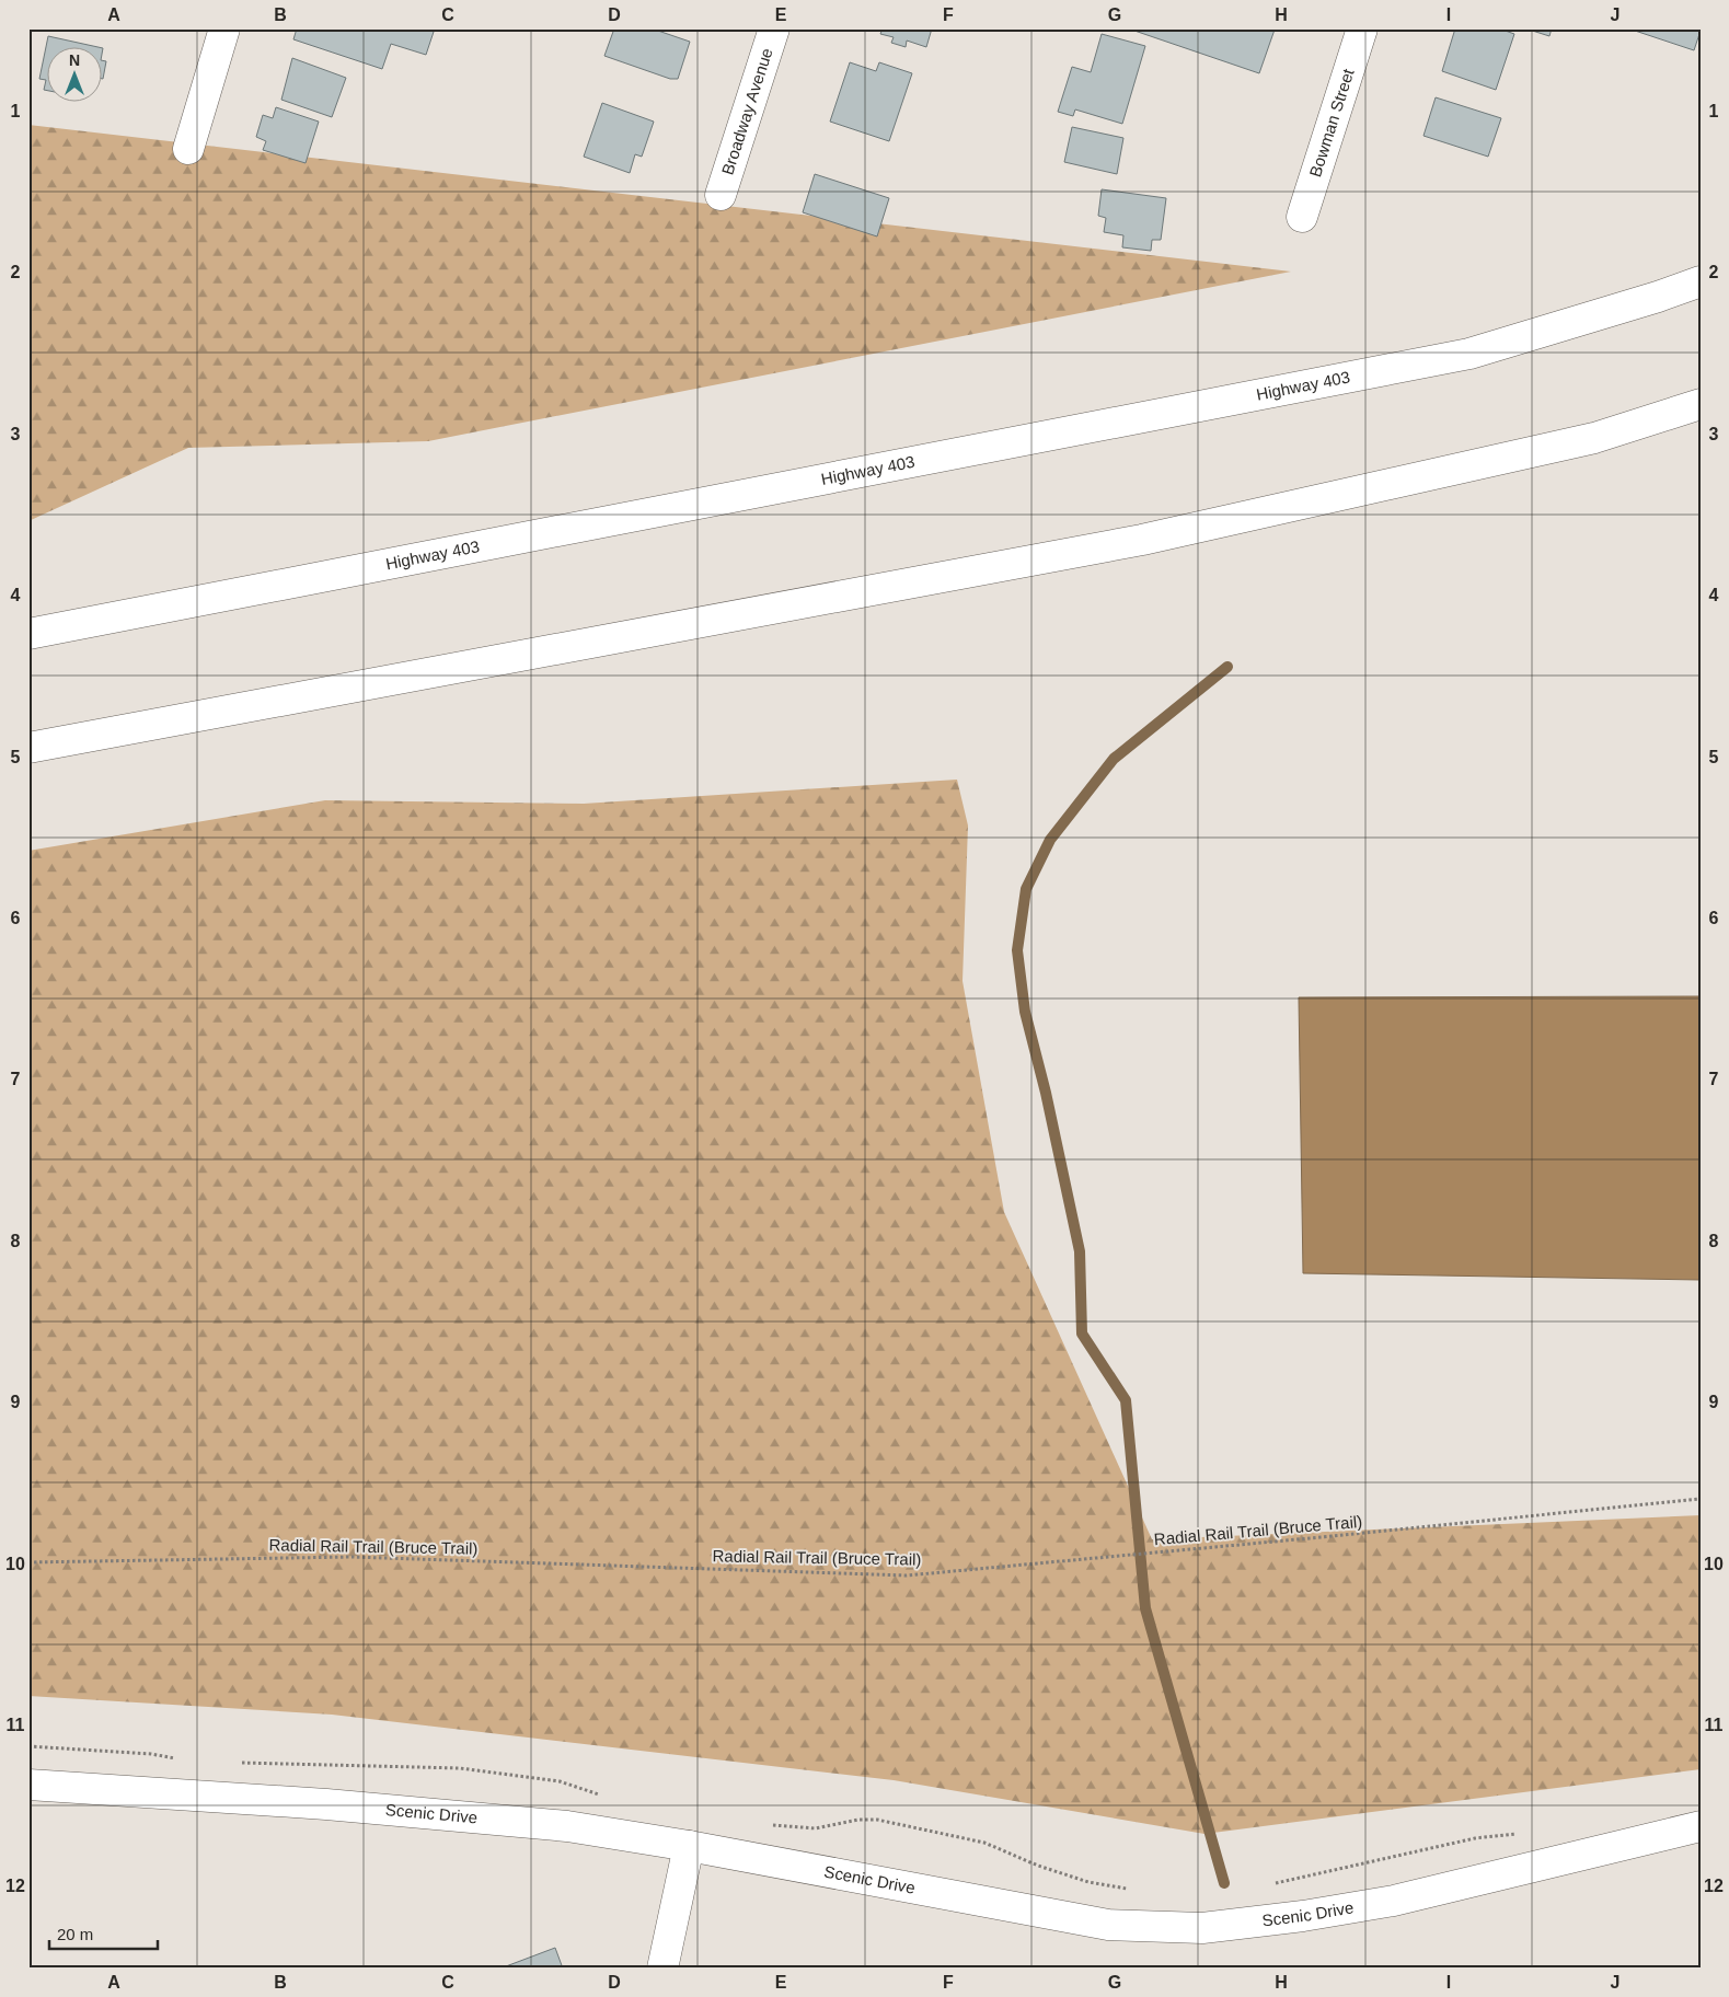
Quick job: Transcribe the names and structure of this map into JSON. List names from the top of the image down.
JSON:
{
  "streets": {
    "main road": [
      "Broadway Avenue",
      "Bowman Street",
      "Highway 403",
      "Scenic Drive"
    ],
    "path": ["Radial Rail Trail (Bruce Trail)"]
  },
  "scale_bar": "20 m",
  "north": "top",
  "grid": {
    "columns": [
      "A",
      "B",
      "C",
      "D",
      "E",
      "F",
      "G",
      "H",
      "I",
      "J"
    ],
    "rows": [
      "1",
      "2",
      "3",
      "4",
      "5",
      "6",
      "7",
      "8",
      "9",
      "10",
      "11",
      "12"
    ]
  }
}
